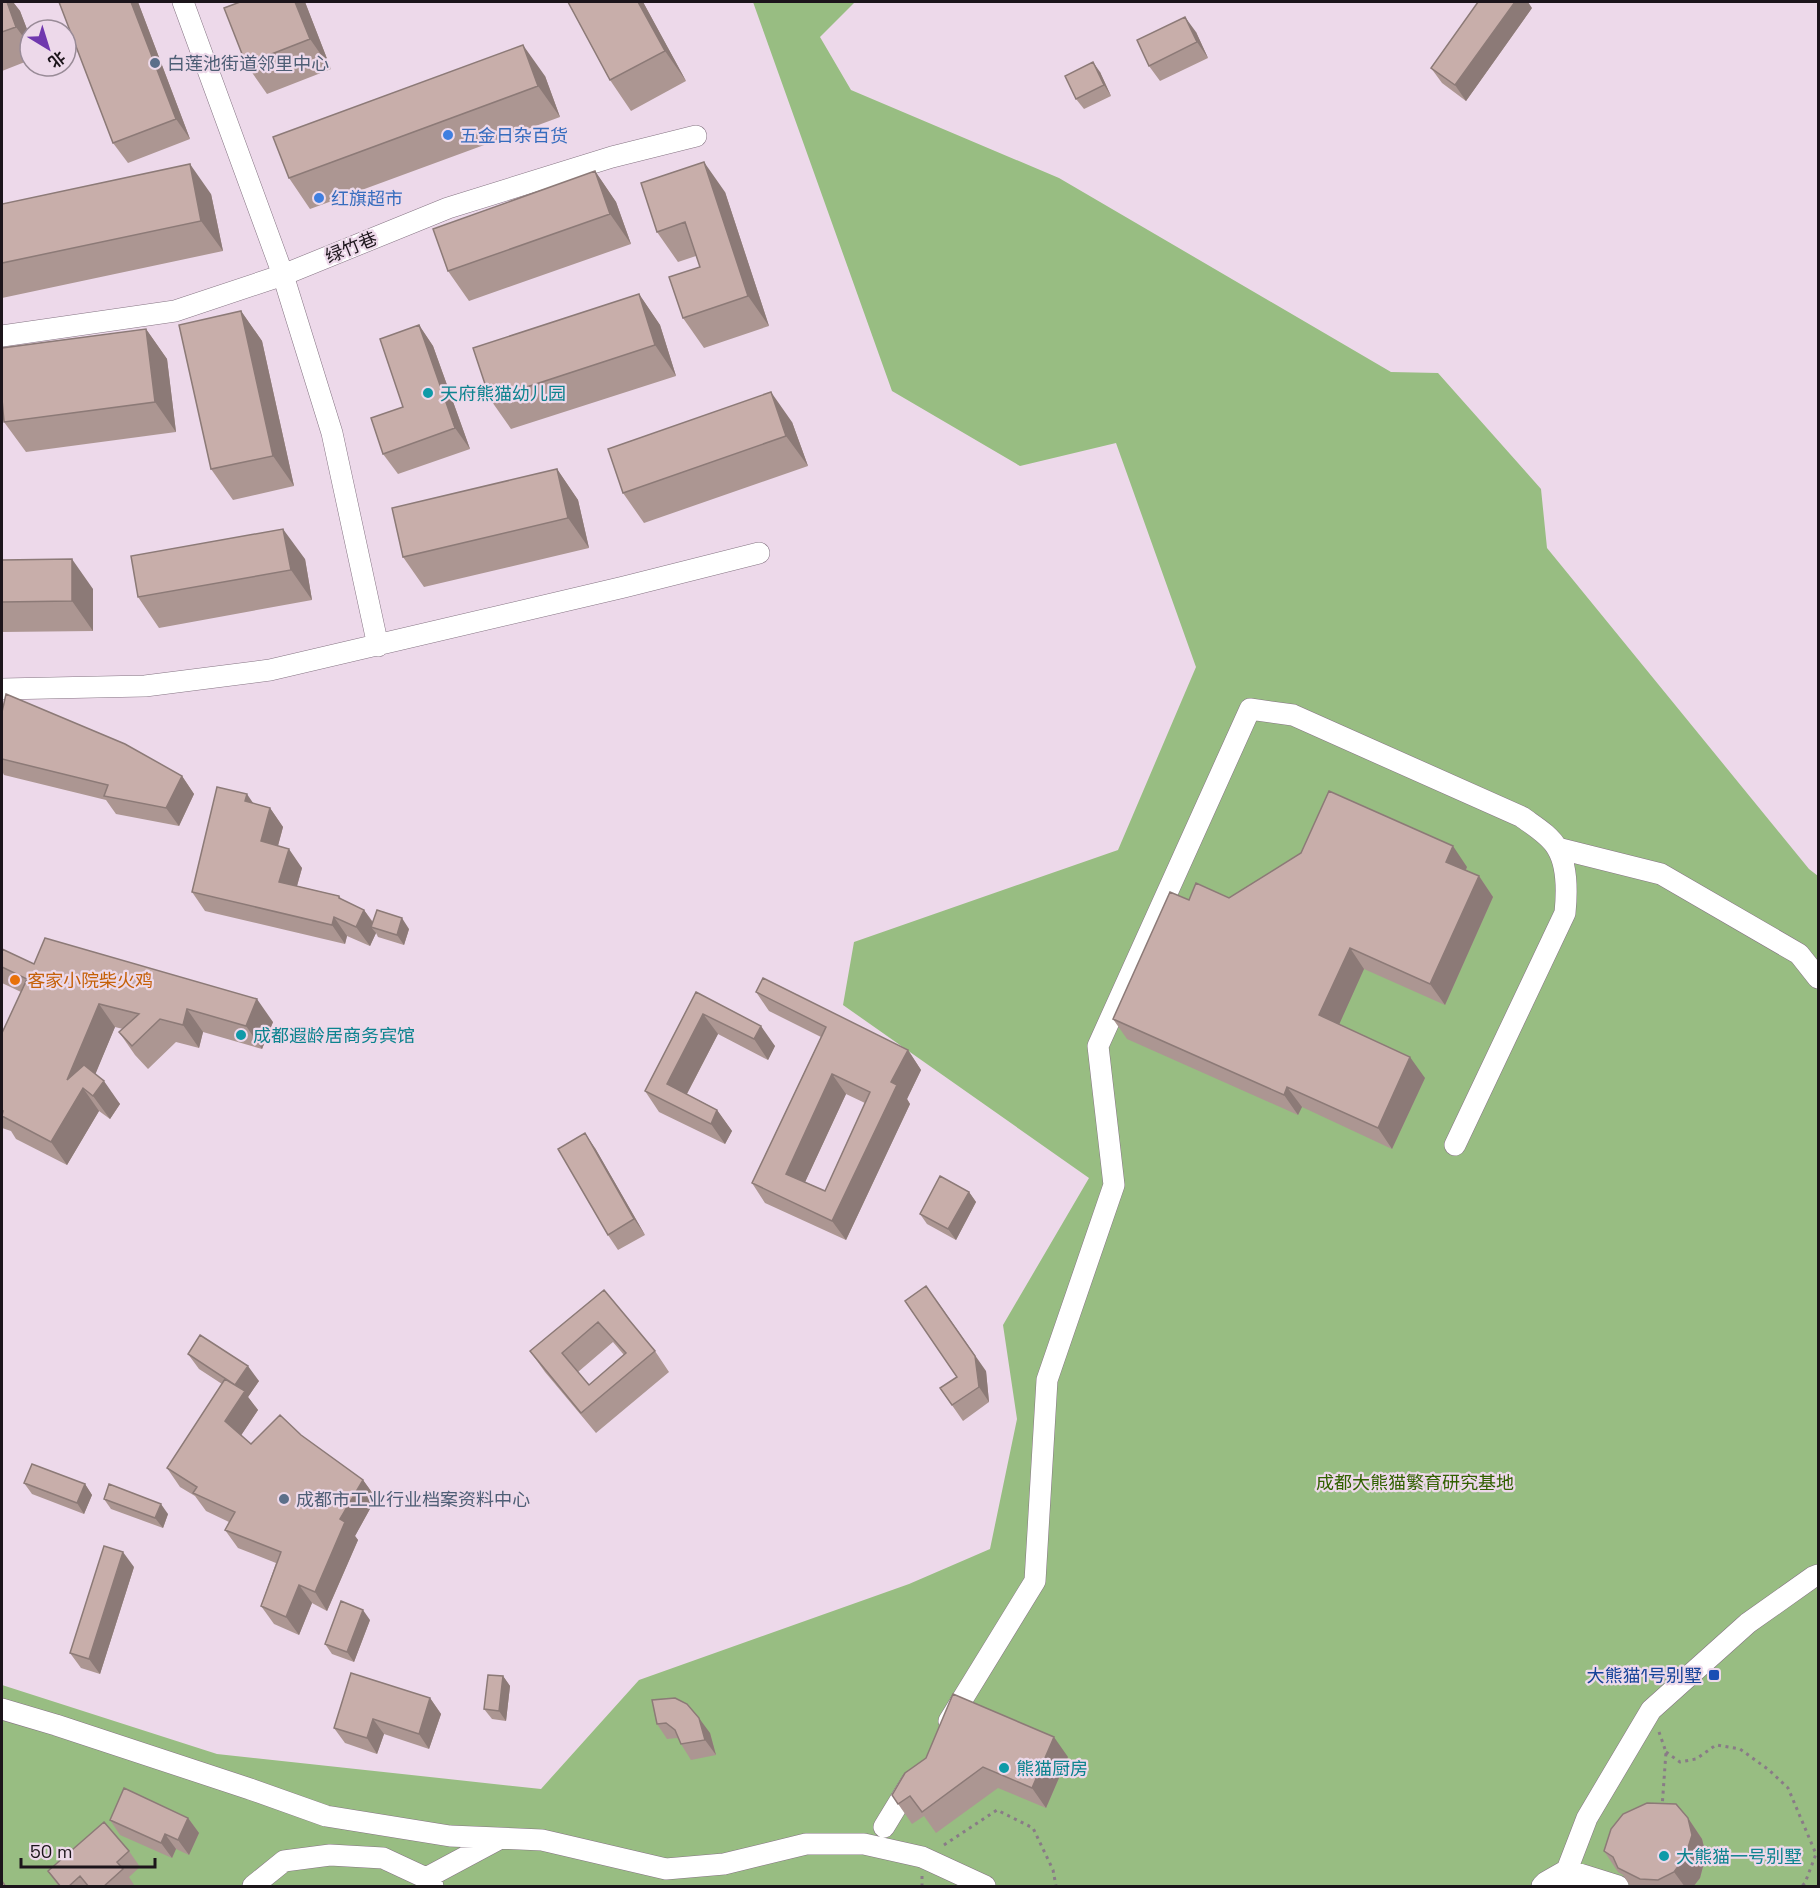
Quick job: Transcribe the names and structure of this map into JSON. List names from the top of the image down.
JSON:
{
  "streets": {
    "street": ["绿竹巷"]
  },
  "parks": ["成都大熊猫繁育研究基地"],
  "places": {
    "other": [
      "白莲池街道邻里中心",
      "五金日杂百货",
      "红旗超市",
      "天府熊猫幼儿园",
      "客家小院柴火鸡",
      "成都遐龄居商务宾馆",
      "成都市工业行业档案资料中心",
      "熊猫厨房",
      "大熊猫一号别墅"
    ],
    "transit": ["大熊猫1号别墅"]
  },
  "scale_bar": "50 m",
  "north": "bottom right"
}
